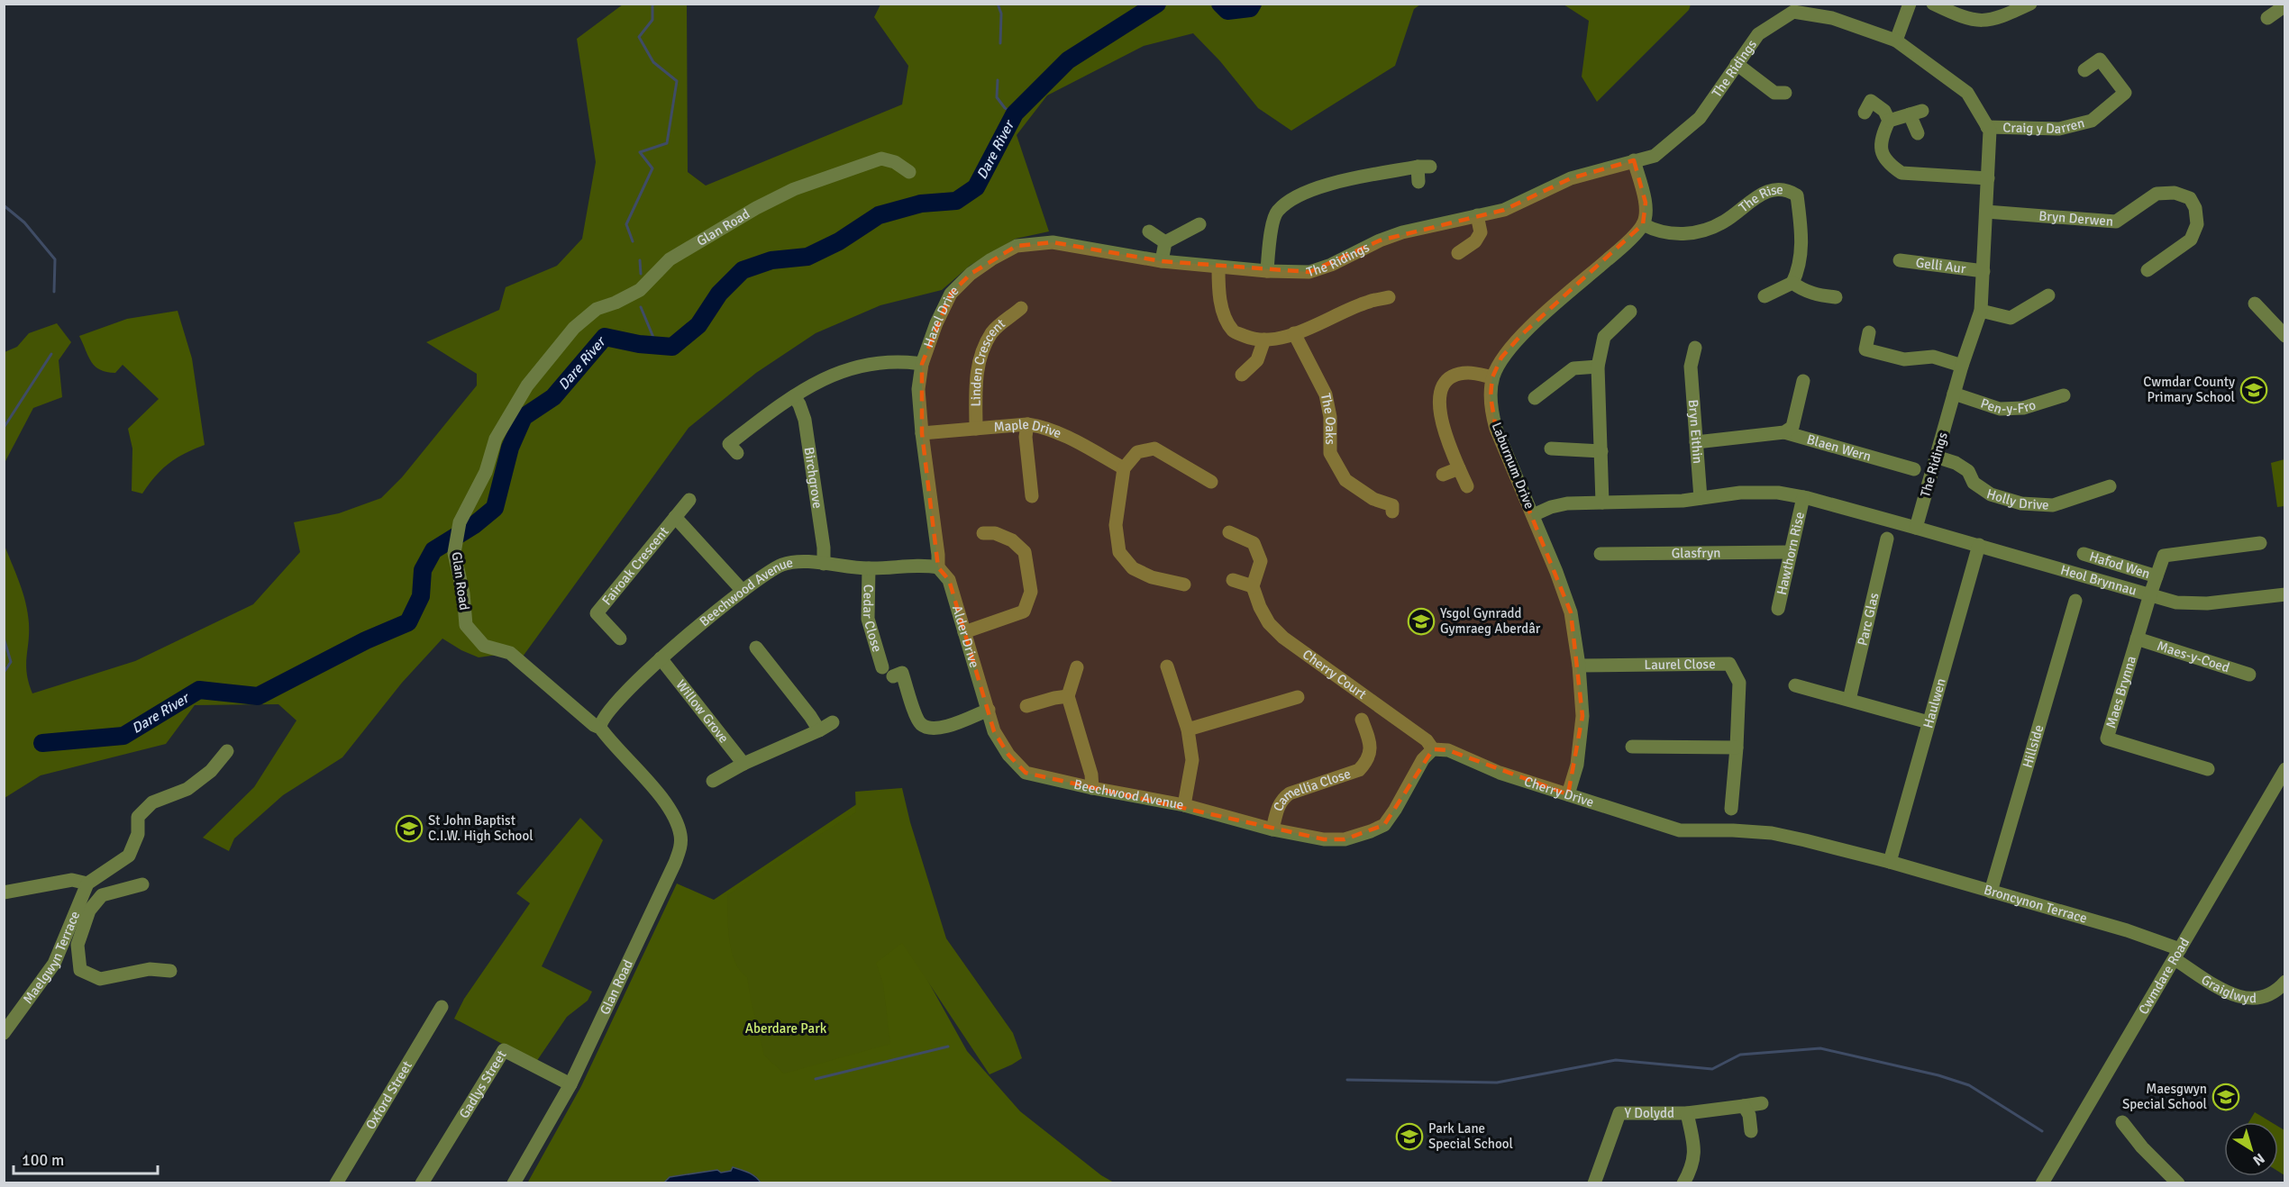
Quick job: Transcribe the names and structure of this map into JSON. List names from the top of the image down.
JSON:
{
  "streets": {
    "street": [
      "The Ridings",
      "Craig y Darren",
      "The Rise",
      "Bryn Derwen",
      "Glan Road",
      "Gelli Aur",
      "Hazel Drive",
      "Linden Crescent",
      "Pen-y-Fro",
      "The Oaks",
      "Maple Drive",
      "Bryn Eithin",
      "Blaen Wern",
      "Laburnum Drive",
      "Birchgrove",
      "Holly Drive",
      "Glasfryn",
      "Hawthorn Rise",
      "Hafod Wen",
      "Fairoak Crescent",
      "Heol Brynnau",
      "Beechwood Avenue",
      "Cedar Close",
      "Parc Glas",
      "Alder Drive",
      "Maes-y-Coed",
      "Laurel Close",
      "Cherry Court",
      "Maes Brynna",
      "Haulwen",
      "Willow Grove",
      "Hillside",
      "Cherry Drive",
      "Camellia Close",
      "Broncynon Terrace",
      "Maelgwyn Terrace",
      "Cwmdare Road",
      "Graiglwyd",
      "Gadlys Street",
      "Oxford Street",
      "Y Dolydd"
    ]
  },
  "crossings": [
    ["The Ridings", "Craig y Darren"],
    ["The Ridings", "Bryn Derwen"],
    ["The Ridings", "Gelli Aur"],
    ["The Ridings", "Hazel Drive"],
    ["The Ridings", "Pen-y-Fro"],
    ["The Ridings", "Holly Drive"],
    ["The Ridings", "Heol Brynnau"],
    ["The Rise", "Laburnum Drive"],
    ["Glan Road", "Beechwood Avenue"],
    ["Glan Road", "Gadlys Street"],
    ["Hazel Drive", "Maple Drive"],
    ["Hazel Drive", "Beechwood Avenue"],
    ["Hazel Drive", "Alder Drive"],
    ["Linden Crescent", "Maple Drive"],
    ["Bryn Eithin", "Blaen Wern"],
    ["Bryn Eithin", "Heol Brynnau"],
    ["Laburnum Drive", "Heol Brynnau"],
    ["Laburnum Drive", "Laurel Close"],
    ["Laburnum Drive", "Cherry Drive"],
    ["Birchgrove", "Beechwood Avenue"],
    ["Glasfryn", "Hawthorn Rise"],
    ["Hawthorn Rise", "Heol Brynnau"],
    ["Fairoak Crescent", "Beechwood Avenue"],
    ["Heol Brynnau", "Haulwen"],
    ["Beechwood Avenue", "Cedar Close"],
    ["Beechwood Avenue", "Alder Drive"],
    ["Beechwood Avenue", "Willow Grove"],
    ["Beechwood Avenue", "Camellia Close"],
    ["Cedar Close", "Alder Drive"],
    ["Maes-y-Coed", "Maes Brynna"],
    ["Cherry Court", "Cherry Drive"],
    ["Haulwen", "Cherry Drive"],
    ["Haulwen", "Broncynon Terrace"],
    ["Hillside", "Broncynon Terrace"],
    ["Cherry Drive", "Broncynon Terrace"],
    ["Broncynon Terrace", "Cwmdare Road"],
    ["Broncynon Terrace", "Graiglwyd"],
    ["Cwmdare Road", "Graiglwyd"]
  ],
  "water": ["Dare River"],
  "parks": ["Aberdare Park"],
  "places": {
    "school or university": [
      "Cwmdar County Primary School",
      "Ysgol Gynradd Gymraeg Aberdâr",
      "St John Baptist C.I.W. High School",
      "Maesgwyn Special School",
      "Park Lane Special School"
    ]
  },
  "scale_bar": "100 m",
  "north": "bottom right"
}
